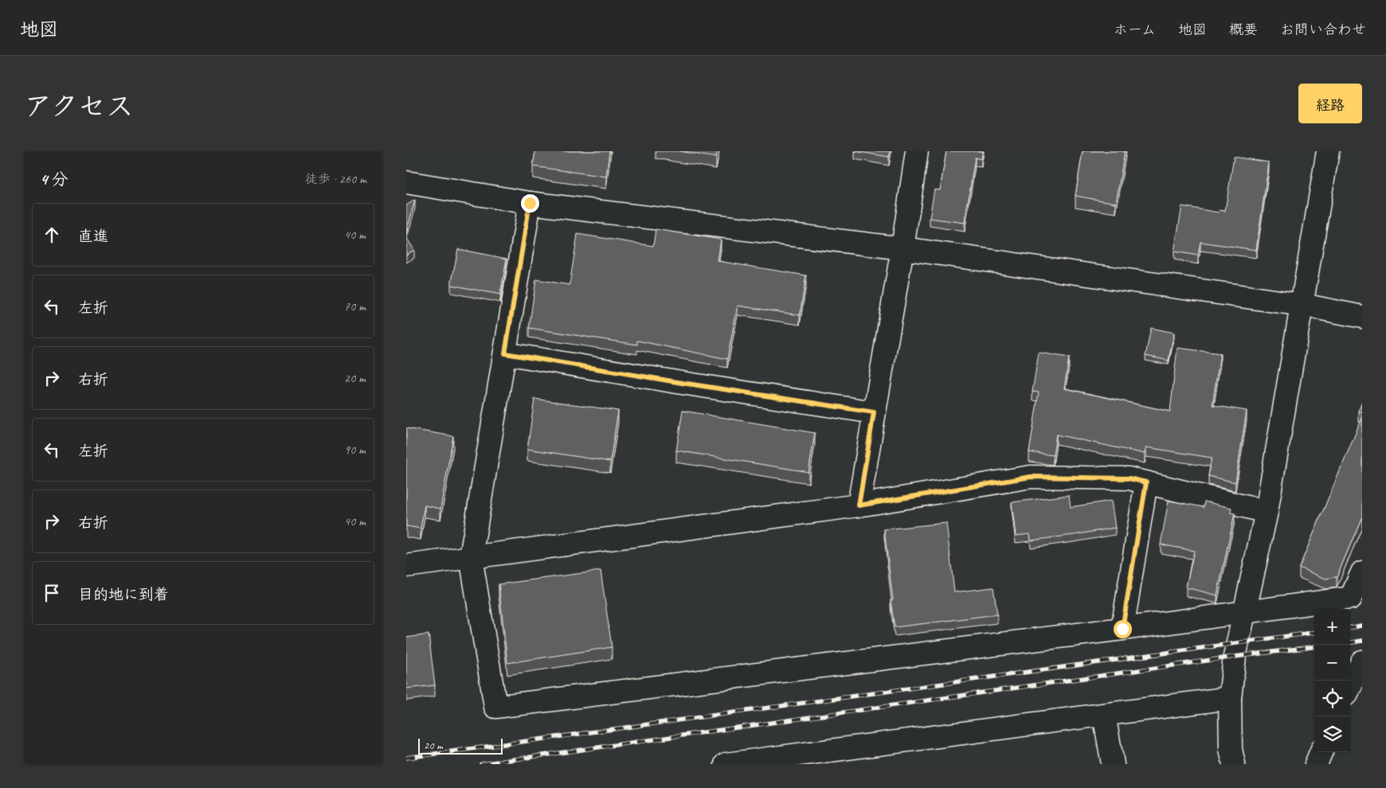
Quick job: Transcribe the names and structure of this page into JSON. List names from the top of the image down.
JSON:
{
  "scale_bar": "20 m",
  "page": {
    "header": "地図",
    "nav": [
      "ホーム",
      "地図",
      "概要",
      "お問い合わせ"
    ],
    "title": "アクセス",
    "buttons": "経路",
    "heading": ["4 分", "徒歩 · 260 m"],
    "list": [
      ["直進", "40 m"],
      ["左折", "70 m"],
      ["右折", "20 m"],
      ["左折", "90 m"],
      ["右折", "40 m"],
      "目的地に到着"
    ],
    "map_buttons": ["+", "−"],
    "scale": "20 m"
  }
}
